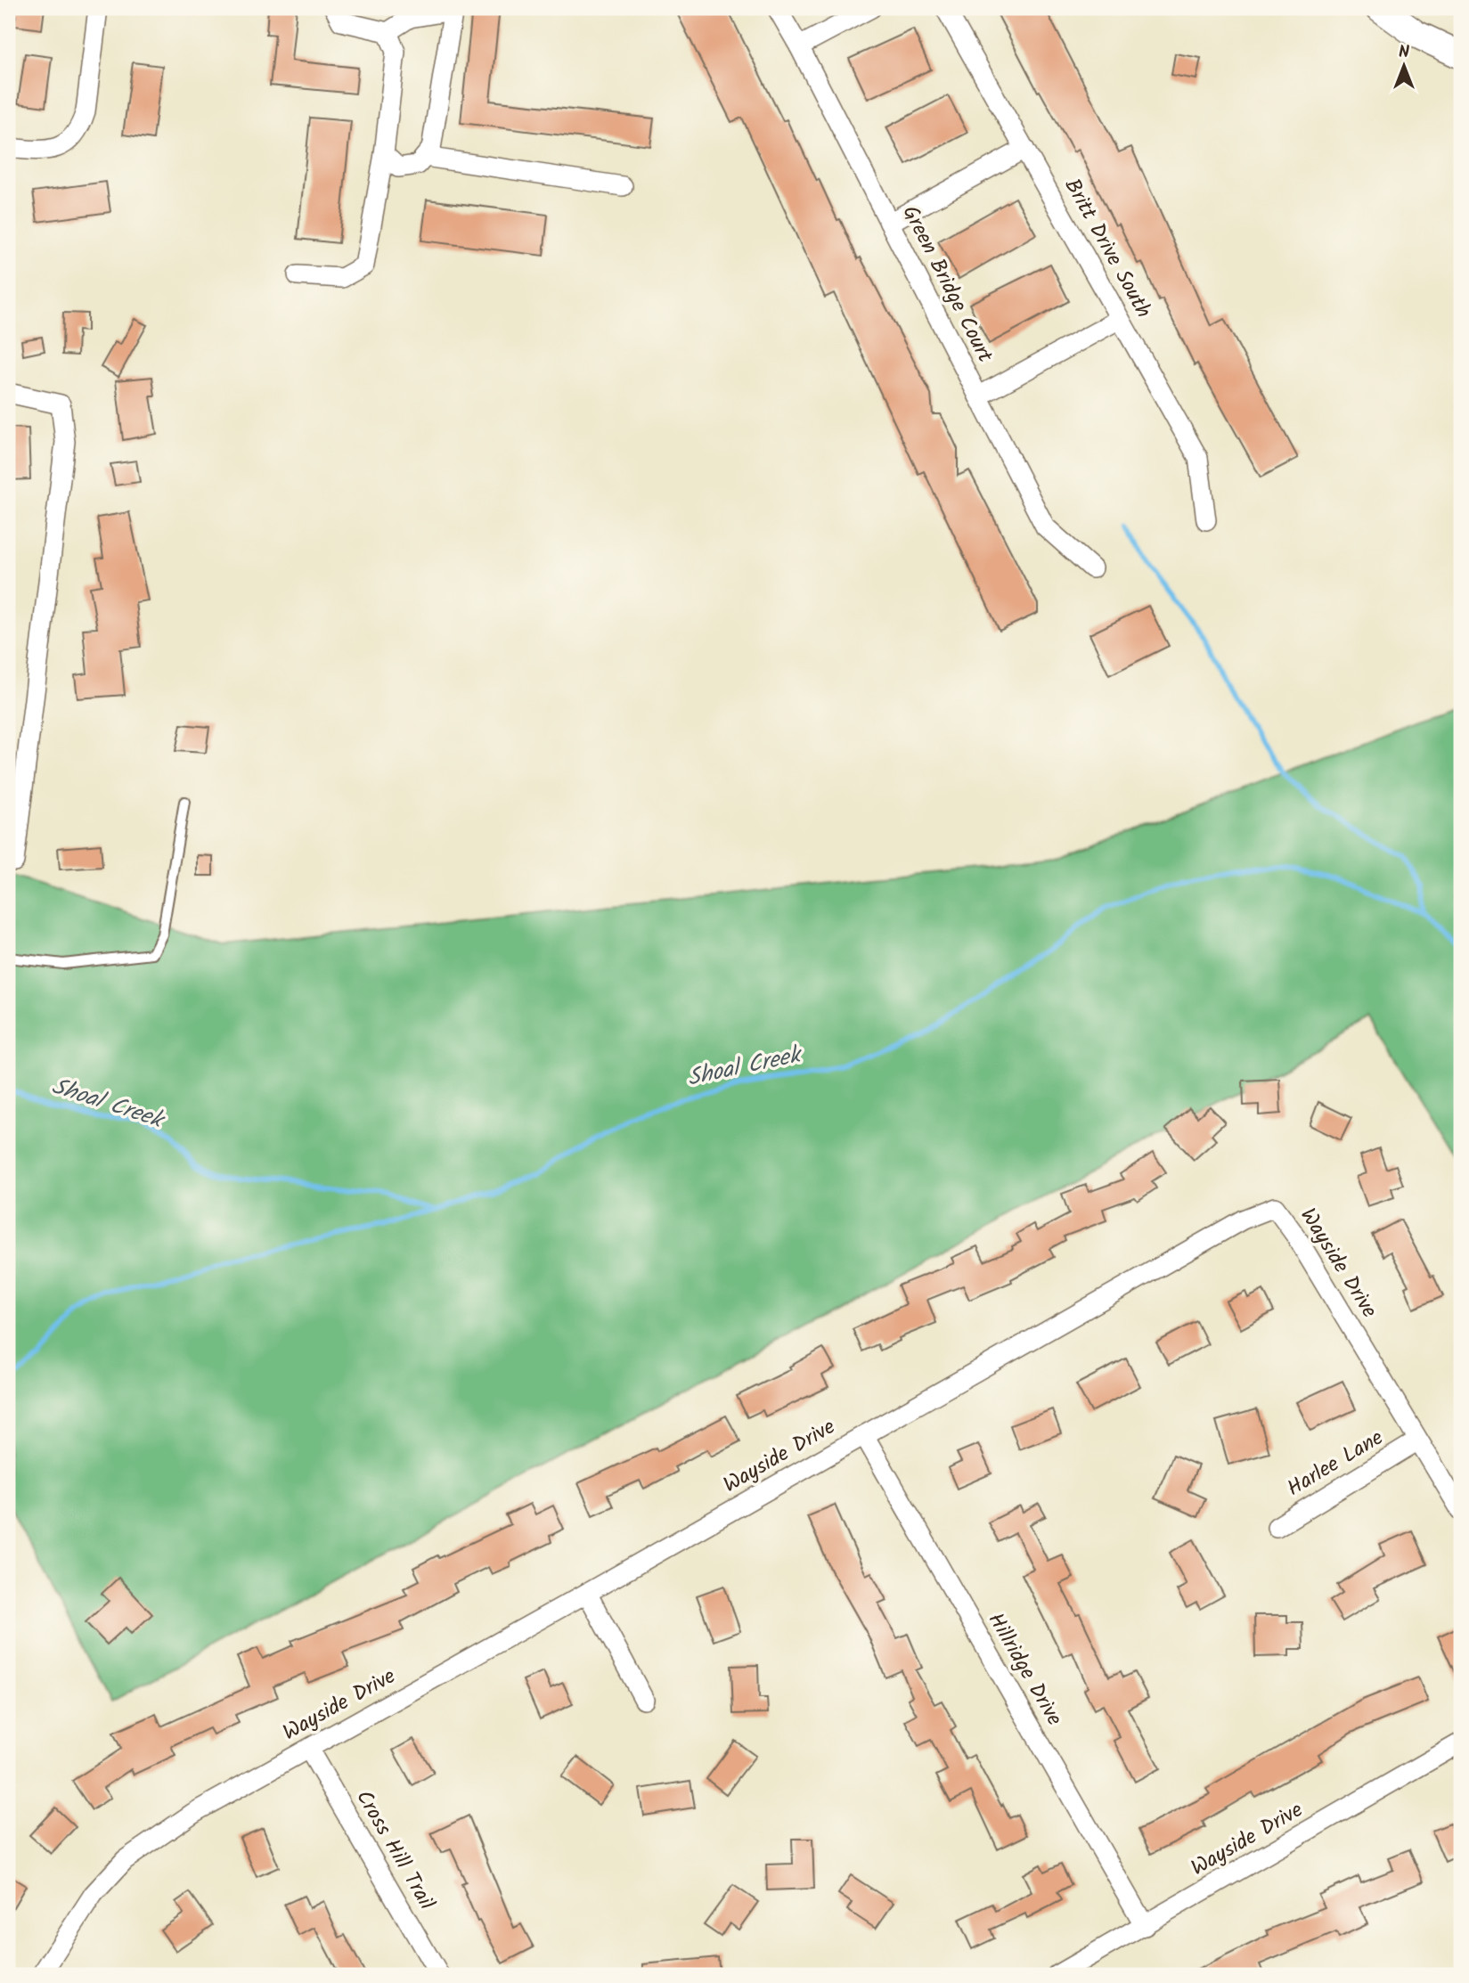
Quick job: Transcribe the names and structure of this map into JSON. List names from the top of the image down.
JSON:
{
  "streets": {
    "street": [
      "Britt Drive South",
      "Green Bridge Court",
      "Wayside Drive",
      "Harlee Lane",
      "Hillridge Drive",
      "Cross Hill Trail"
    ]
  },
  "crossings": [
    ["Wayside Drive", "Harlee Lane"],
    ["Wayside Drive", "Hillridge Drive"],
    ["Wayside Drive", "Cross Hill Trail"]
  ],
  "water": ["Shoal Creek"],
  "north": "top"
}
